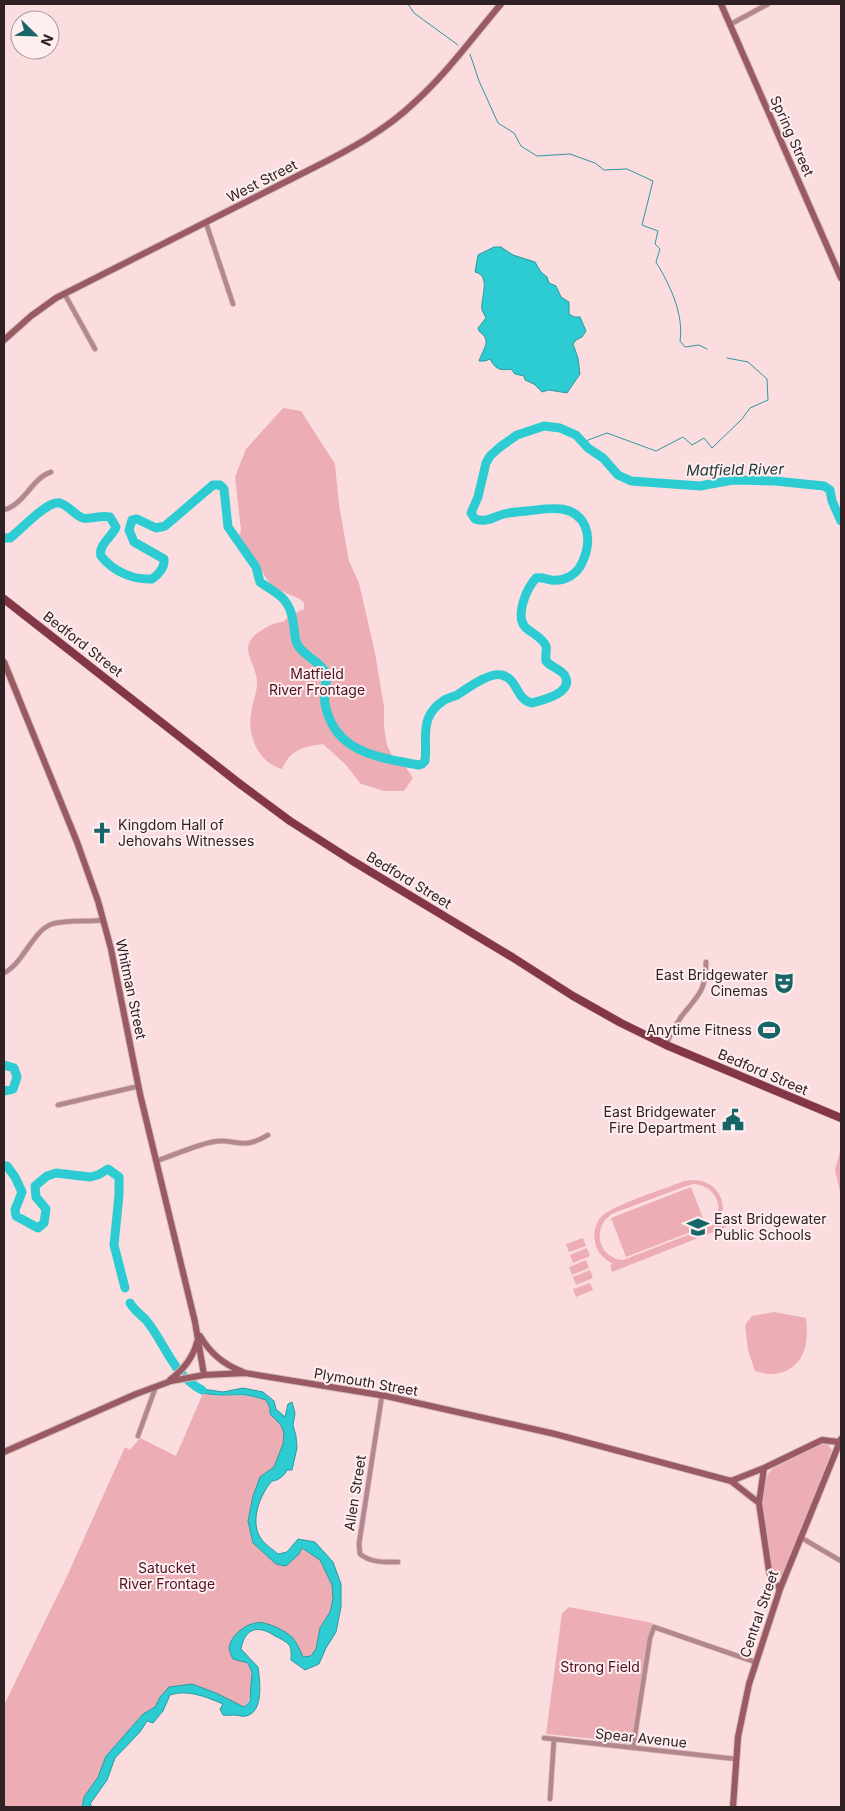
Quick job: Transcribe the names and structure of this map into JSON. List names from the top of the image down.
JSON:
{
  "streets": {
    "main road": [
      "Spring Street",
      "West Street",
      "Bedford Street",
      "Whitman Street",
      "Plymouth Street",
      "Central Street"
    ],
    "street": ["Allen Street", "Spear Avenue"]
  },
  "crossings": [
    ["Whitman Street", "Plymouth Street"],
    ["Plymouth Street", "Allen Street"],
    ["Central Street", "Spear Avenue"]
  ],
  "water": ["Matfield River"],
  "parks": ["Matfield River Frontage", "Satucket River Frontage", "Strong Field"],
  "places": {
    "church": ["Kingdom Hall of Jehovahs Witnesses"],
    "theatre": ["East Bridgewater Cinemas"],
    "sports": ["Anytime Fitness"],
    "public building": ["East Bridgewater Fire Department"],
    "school or university": ["East Bridgewater Public Schools"]
  },
  "north": "bottom right"
}
